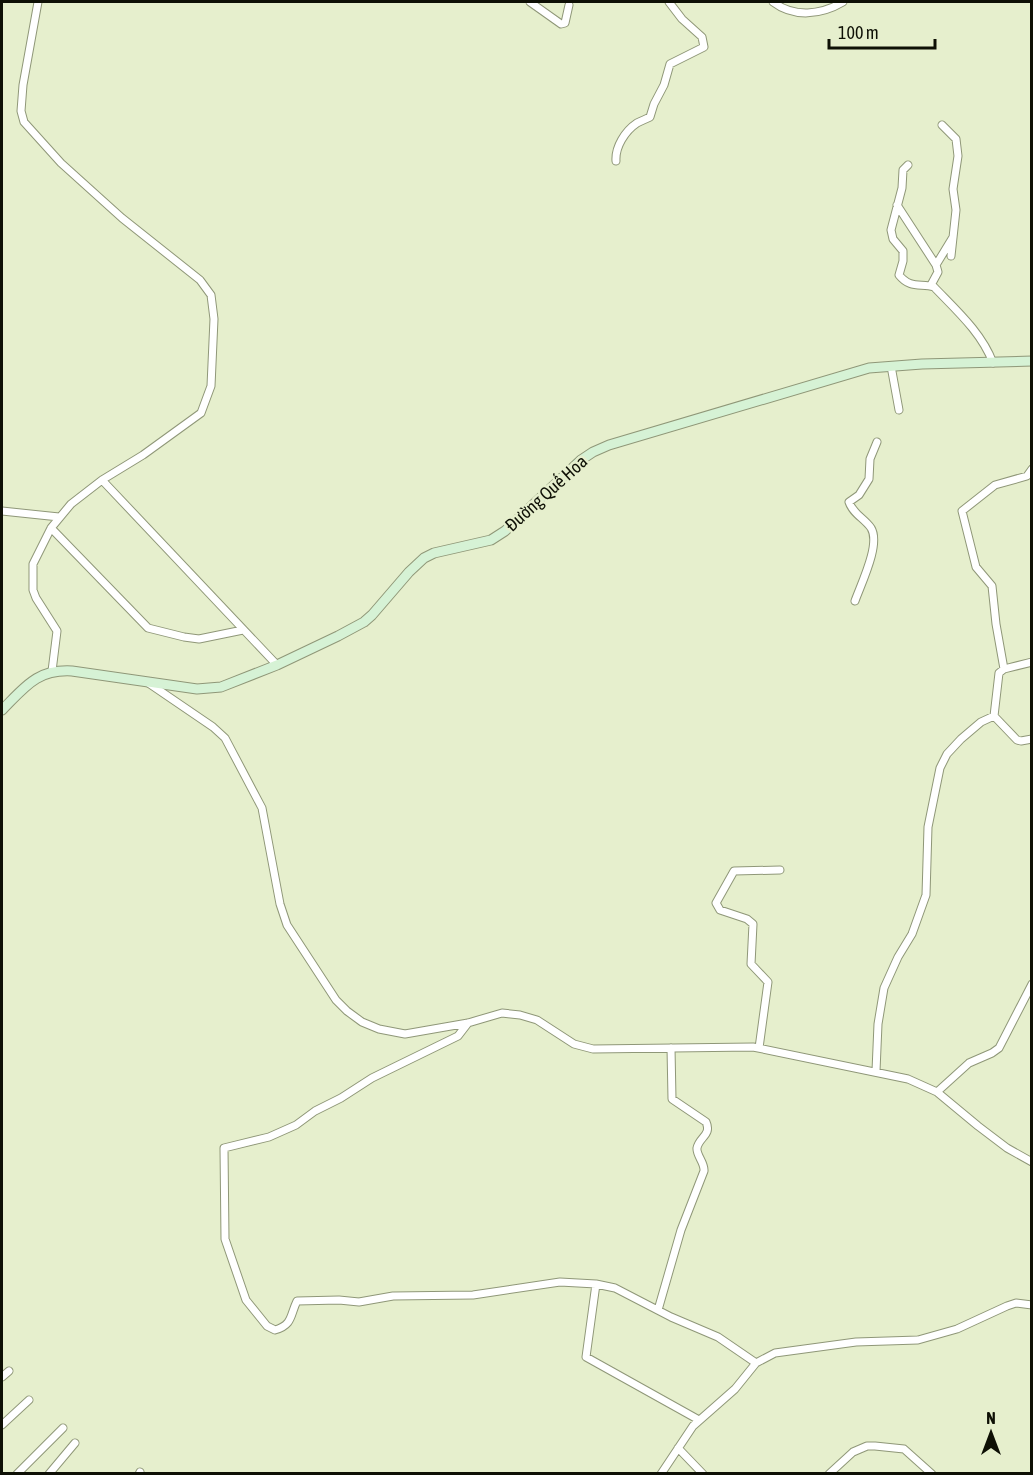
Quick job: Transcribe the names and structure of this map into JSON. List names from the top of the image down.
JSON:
{
  "streets": {
    "street": ["Đường Quế Hoa"]
  },
  "scale_bar": "100 m",
  "north": "top"
}
